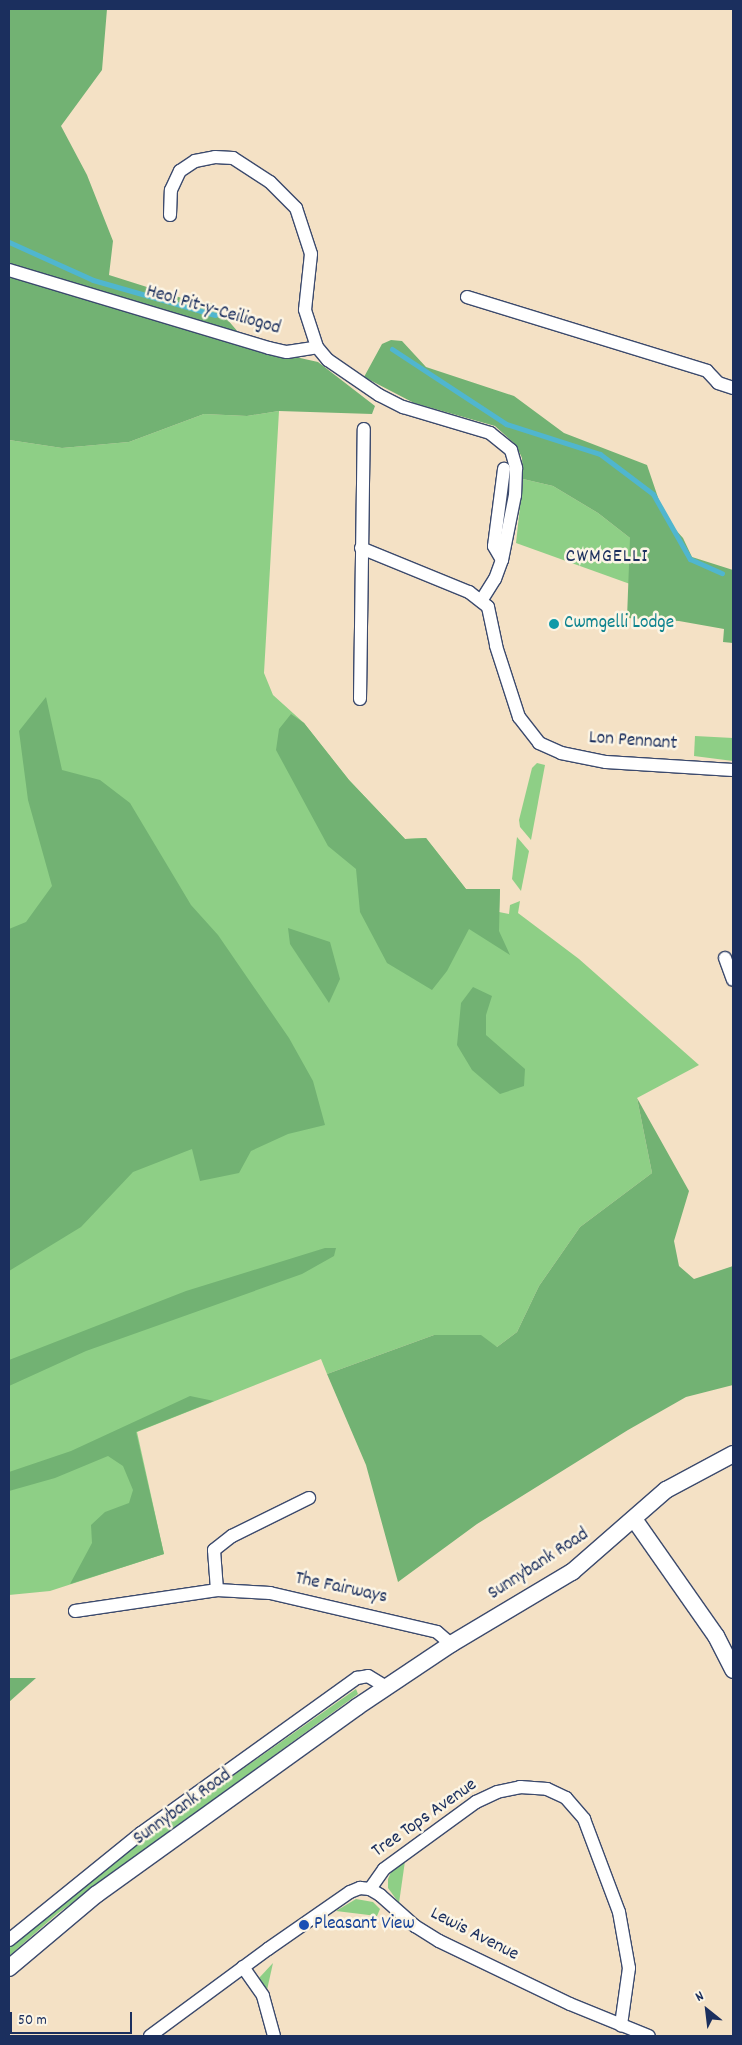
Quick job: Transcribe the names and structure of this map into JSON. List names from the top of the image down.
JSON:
{
  "streets": {
    "street": [
      "Heol Pit-y-Ceiliogod",
      "Lon Pennant",
      "Sunnybank Road",
      "The Fairways",
      "Tree Tops Avenue",
      "Lewis Avenue"
    ]
  },
  "crossings": [
    ["Sunnybank Road", "The Fairways"],
    ["Tree Tops Avenue", "Lewis Avenue"]
  ],
  "districts": ["CWMGELLI"],
  "places": ["Cwmgelli Lodge", "Pleasant View"],
  "scale_bar": "50 m",
  "north": "top left"
}
